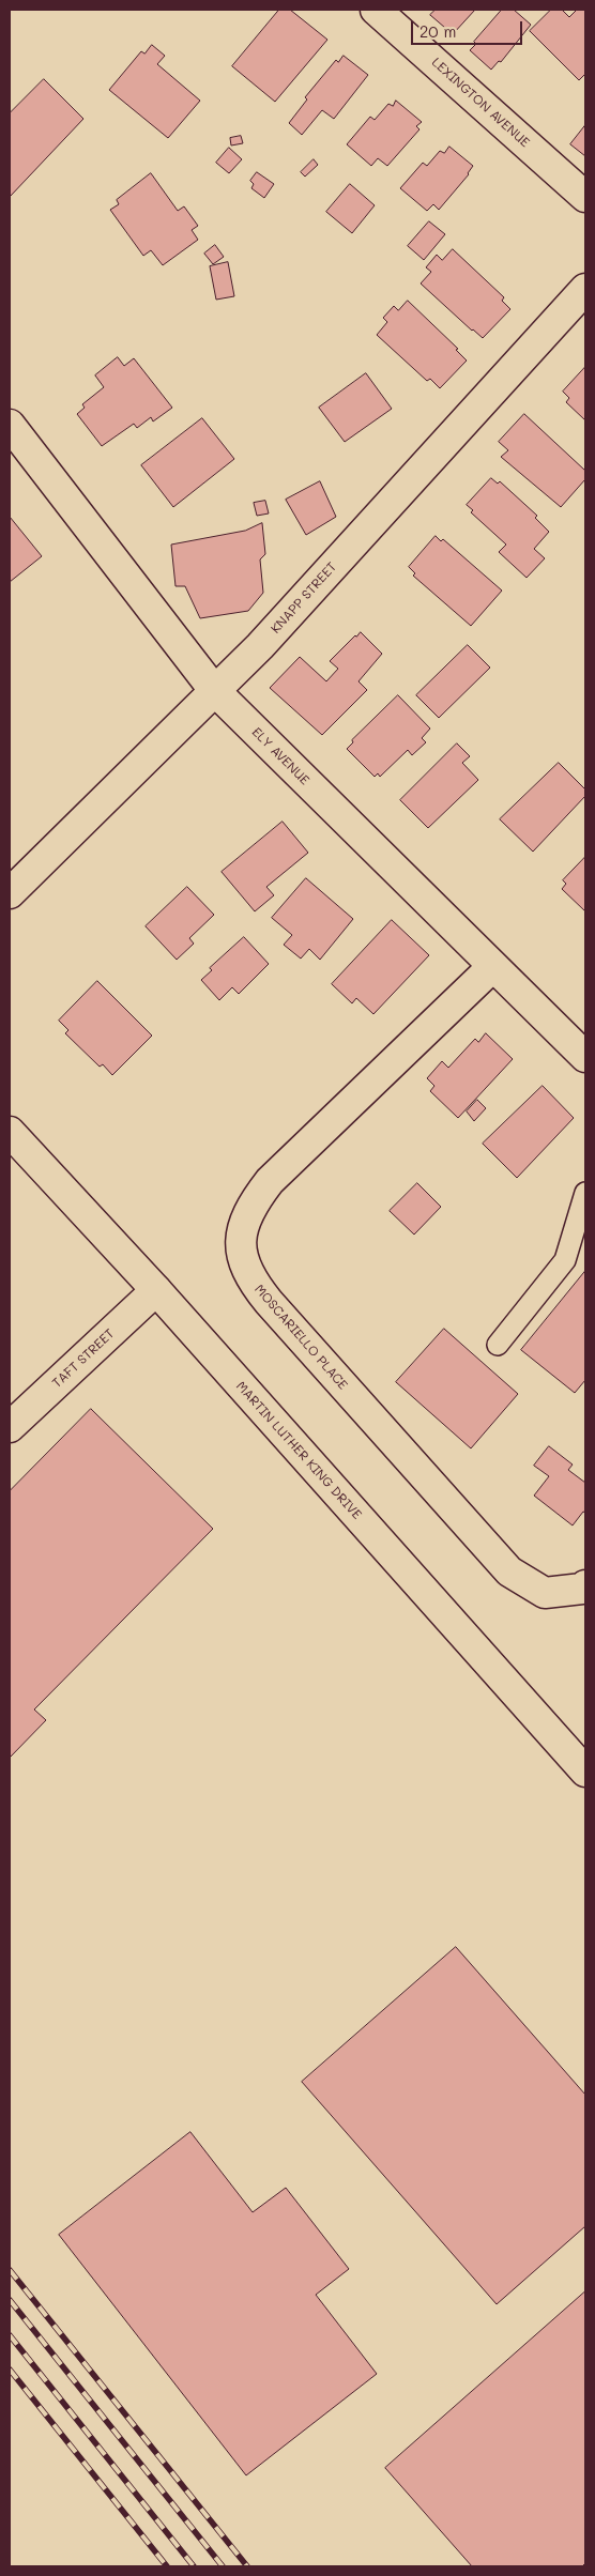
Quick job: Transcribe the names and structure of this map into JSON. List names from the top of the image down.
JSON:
{
  "streets": {
    "street": [
      "LEXINGTON AVENUE",
      "KNAPP STREET",
      "ELY AVENUE",
      "MOSCARIELLO PLACE",
      "TAFT STREET",
      "MARTIN LUTHER KING DRIVE"
    ]
  },
  "crossings": [
    ["KNAPP STREET", "ELY AVENUE"],
    ["ELY AVENUE", "MOSCARIELLO PLACE"],
    ["TAFT STREET", "MARTIN LUTHER KING DRIVE"]
  ],
  "scale_bar": "20 m"
}
